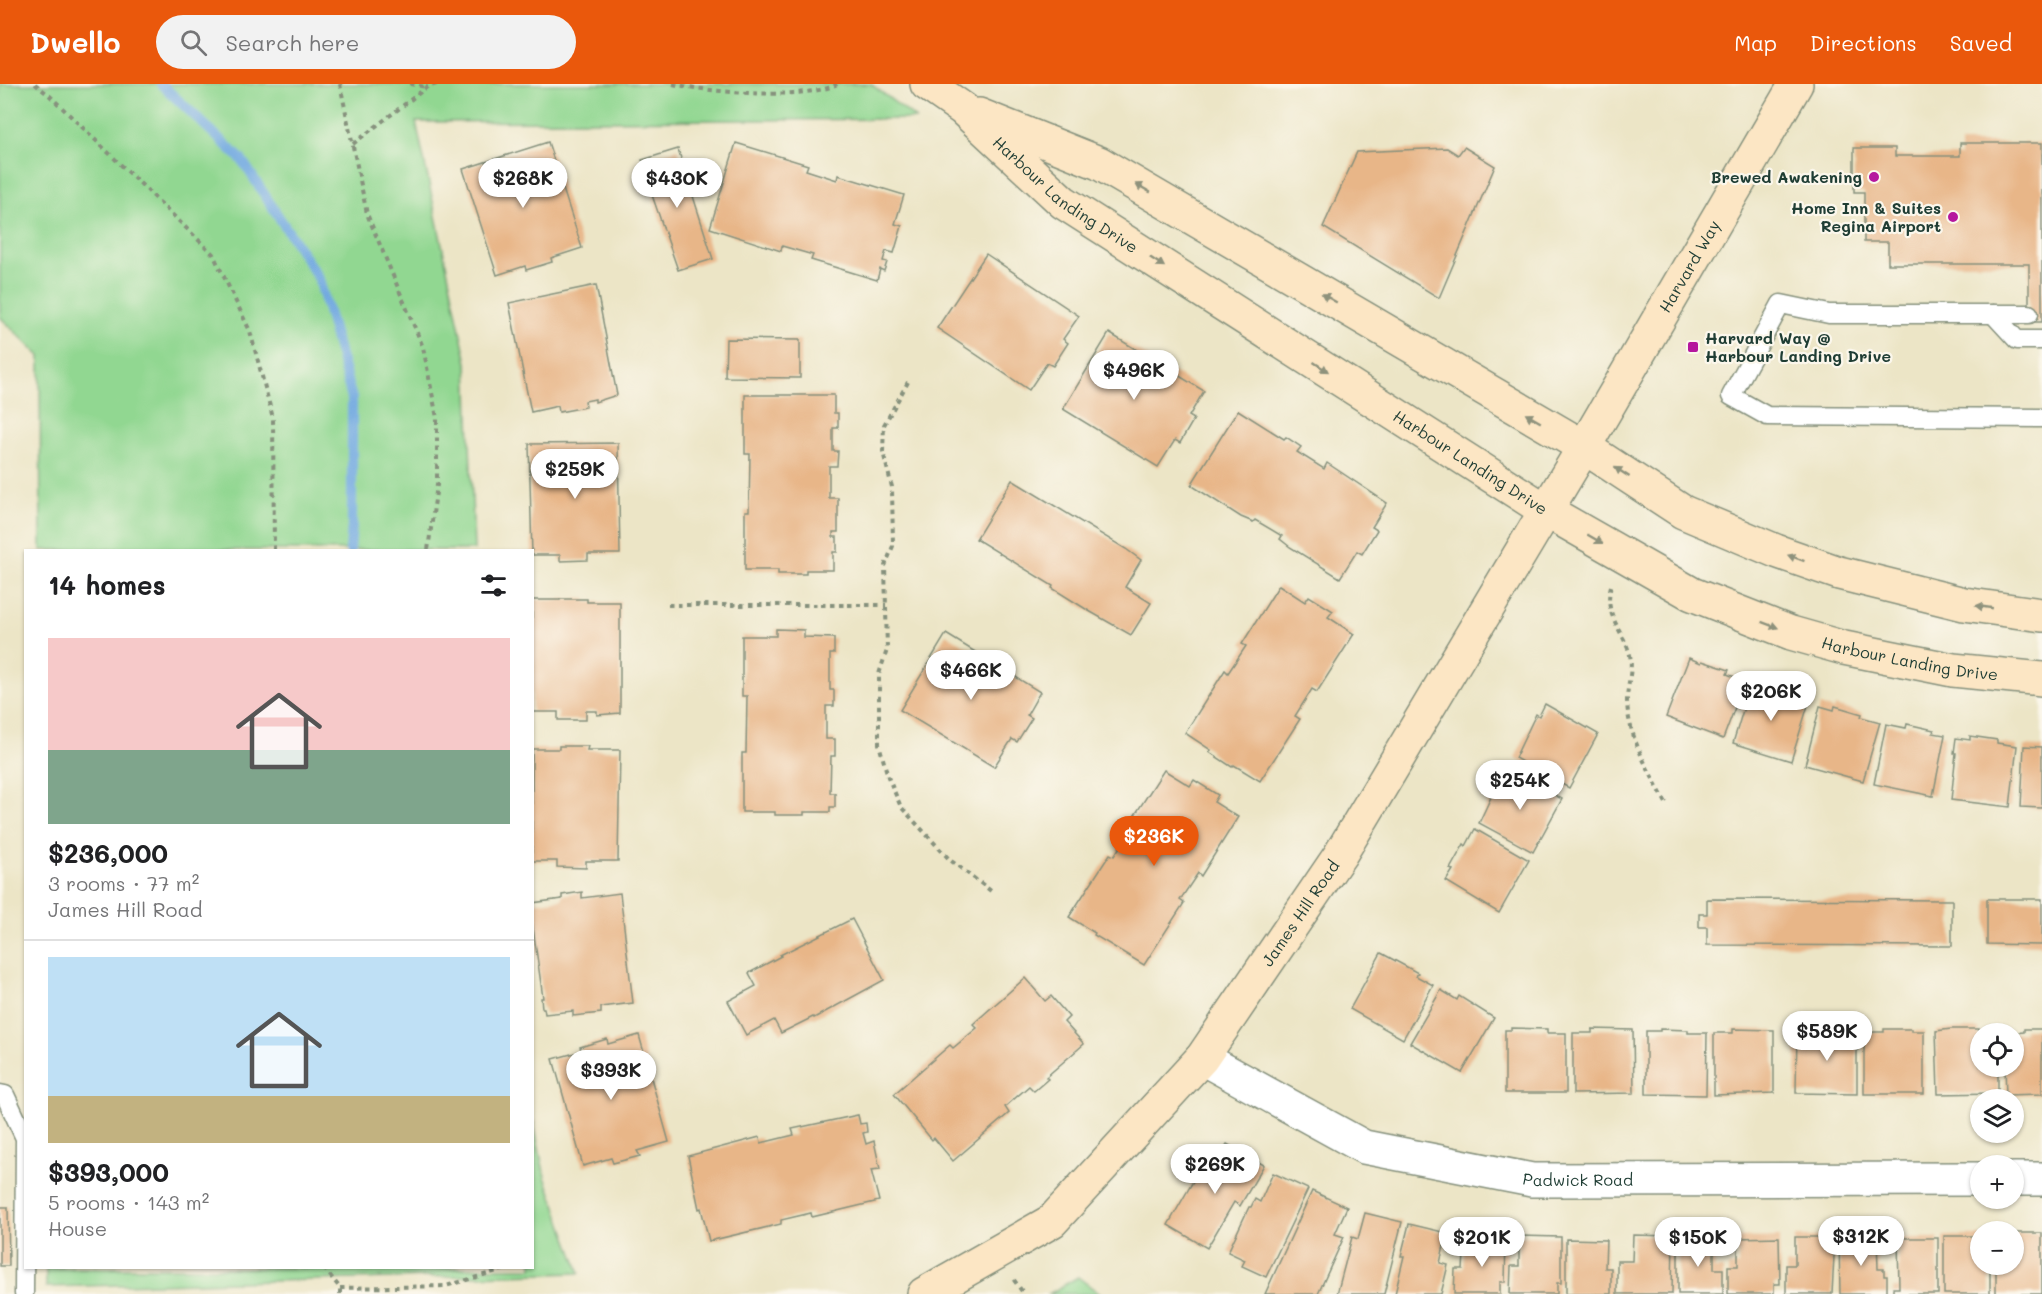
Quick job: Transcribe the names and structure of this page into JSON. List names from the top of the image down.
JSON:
{
  "streets": {
    "street": [
      "Harbour Landing Drive",
      "Harvard Way",
      "James Hill Road",
      "Padwick Road"
    ]
  },
  "crossings": [
    ["Harbour Landing Drive", "Harvard Way"],
    ["Harbour Landing Drive", "James Hill Road"],
    ["Harvard Way", "James Hill Road"],
    ["James Hill Road", "Padwick Road"]
  ],
  "places": {
    "other": ["Brewed Awakening", "Home Inn & Suites Regina Airport"],
    "transit": ["Harvard Way @ Harbour Landing Drive"]
  },
  "page": {
    "header": "Dwello",
    "search": "Search here",
    "nav": ["Map", "Directions", "Saved"],
    "price": [
      "$268K",
      "$430K",
      "$496K",
      "$259K",
      "$466K",
      "$206K",
      "$254K",
      "$236K",
      "$589K",
      "$393K",
      "$269K",
      "$312K",
      "$201K",
      "$150K"
    ],
    "heading": "14 homes",
    "list": [
      {
        "name": "$236,000",
        "note": "3 rooms · 77 m² · James Hill Road"
      },
      {
        "name": "$393,000",
        "note": "5 rooms · 143 m² · House"
      }
    ],
    "map_buttons": ["+", "−"]
  }
}
